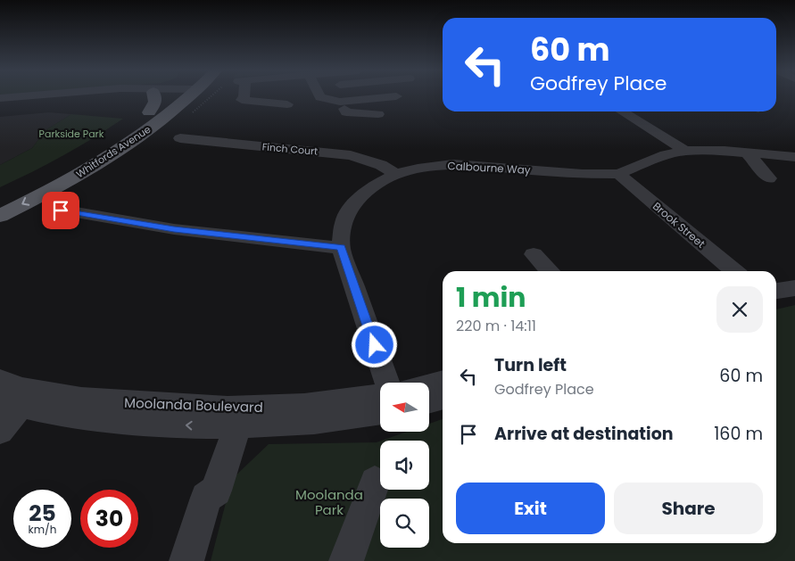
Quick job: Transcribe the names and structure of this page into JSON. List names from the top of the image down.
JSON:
{
  "streets": {
    "main road": ["Whitfords Avenue"],
    "street": [
      "Finch Court",
      "Calbourne Way",
      "Brook Street",
      "Moolanda Boulevard"
    ]
  },
  "crossings": [
    ["Finch Court", "Calbourne Way"],
    ["Calbourne Way", "Brook Street"]
  ],
  "parks": ["Parkside Park", "Moolanda Park"],
  "north": "left",
  "page": {
    "turn": ["60 m", "Godfrey Place"],
    "heading": ["1 min", "220 m · 14:11"],
    "list": [
      {
        "name": "Turn left",
        "note": "Godfrey Place",
        "value": "60 m"
      },
      {
        "name": "Arrive at destination",
        "value": "160 m"
      }
    ],
    "buttons": ["Exit", "Share"],
    "speed": "25 km/h",
    "limit": "30"
  }
}
